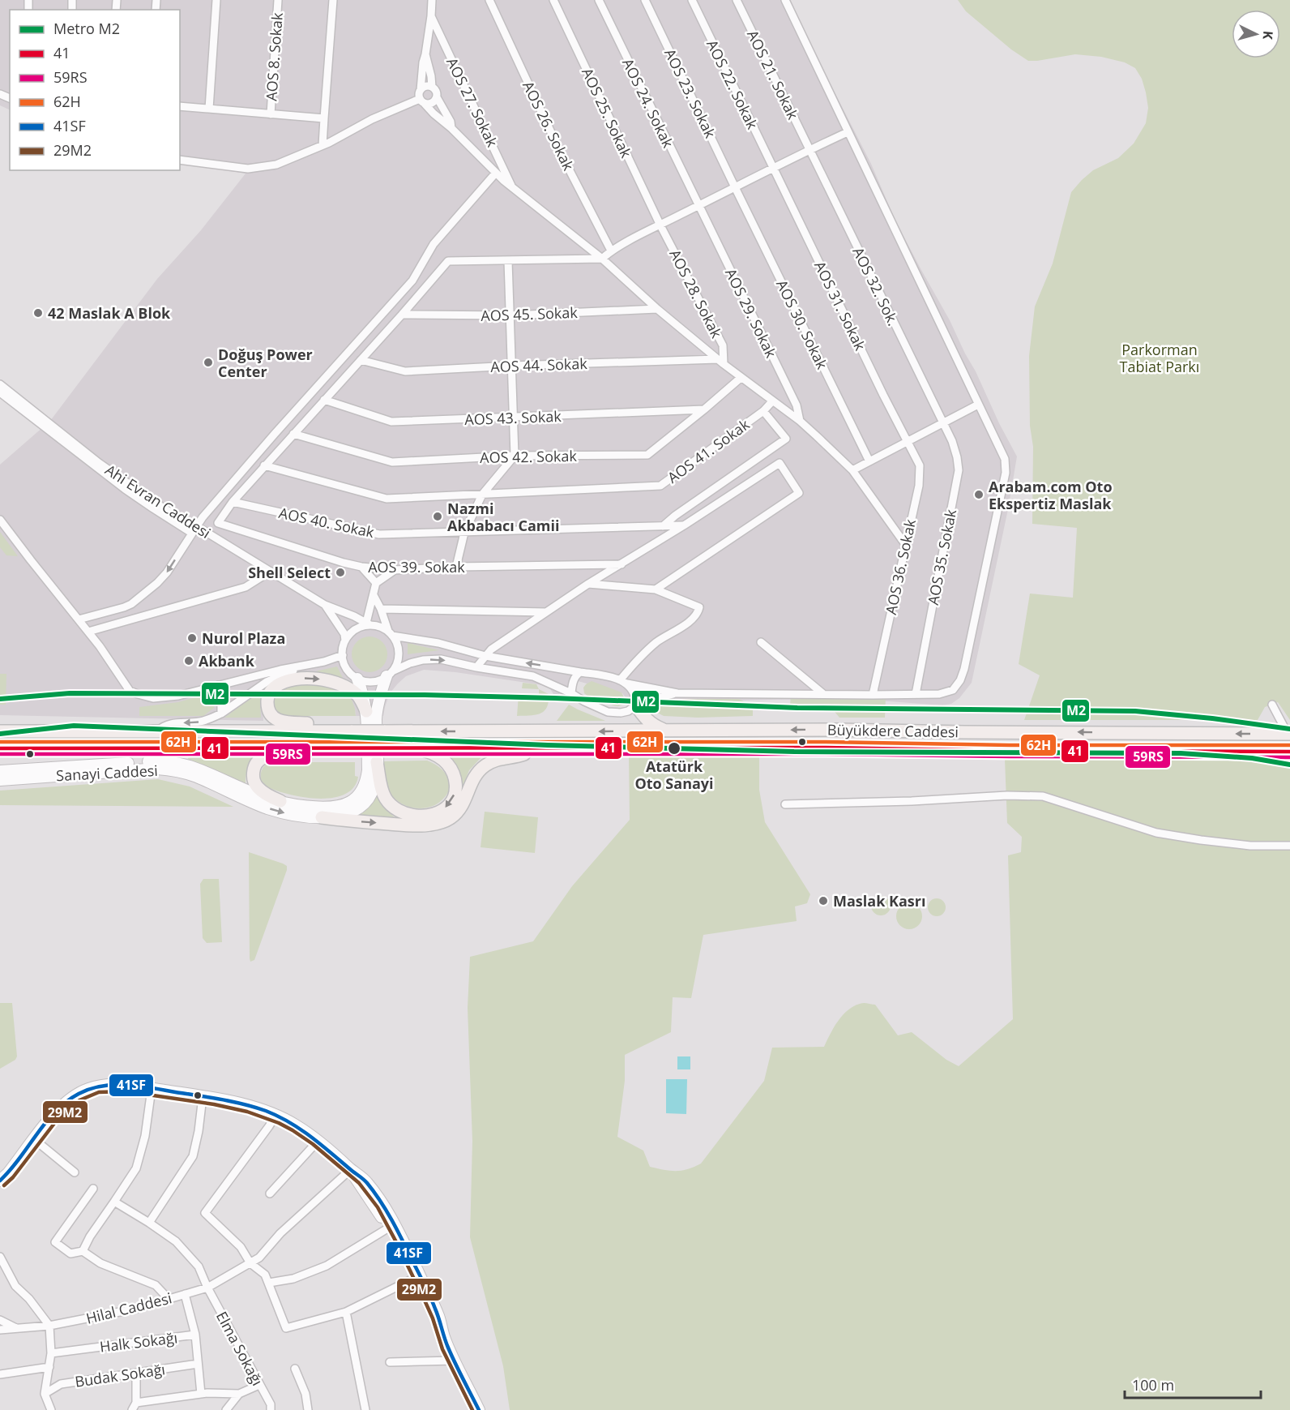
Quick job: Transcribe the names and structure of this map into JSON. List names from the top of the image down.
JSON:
{
  "streets": {
    "main road": ["Büyükdere Caddesi"],
    "street": [
      "AOS 8. Sokak",
      "AOS 21. Sokak",
      "AOS 22. Sokak",
      "AOS 23. Sokak",
      "AOS 27. Sokak",
      "AOS 24. Sokak",
      "AOS 25. Sokak",
      "AOS 26. Sokak",
      "AOS 32. Sok.",
      "AOS 28. Sokak",
      "AOS 31. Sokak",
      "AOS 29. Sokak",
      "AOS 45. Sokak",
      "AOS 30. Sokak",
      "AOS 44. Sokak",
      "AOS 43. Sokak",
      "AOS 41. Sokak",
      "AOS 42. Sokak",
      "Ahi Evran Caddesi",
      "AOS 40. Sokak",
      "AOS 35. Sokak",
      "AOS 39. Sokak",
      "AOS 36. Sokak",
      "Sanayi Caddesi",
      "Hilal Caddesi",
      "Halk Sokağı",
      "Elma Sokağı",
      "Budak Sokağı"
    ]
  },
  "crossings": [
    ["AOS 21. Sokak", "AOS 32. Sok."],
    ["AOS 22. Sokak", "AOS 31. Sokak"],
    ["AOS 23. Sokak", "AOS 30. Sokak"],
    ["AOS 24. Sokak", "AOS 29. Sokak"],
    ["AOS 25. Sokak", "AOS 28. Sokak"],
    ["AOS 32. Sok.", "AOS 35. Sokak"],
    ["AOS 28. Sokak", "AOS 44. Sokak"],
    ["AOS 31. Sokak", "AOS 36. Sokak"],
    ["AOS 43. Sokak", "AOS 42. Sokak"],
    ["Ahi Evran Caddesi", "Sanayi Caddesi"],
    ["AOS 40. Sokak", "AOS 39. Sokak"],
    ["Hilal Caddesi", "Elma Sokağı"],
    ["Halk Sokağı", "Budak Sokağı"]
  ],
  "parks": ["Parkorman Tabiat Parkı"],
  "places": [
    "42 Maslak A Blok",
    "Doğuş Power Center",
    "Arabam.com Oto Ekspertiz Maslak",
    "Nazmi Akbabacı Camii",
    "Shell Select",
    "Nurol Plaza",
    "Akbank",
    "Atatürk Oto Sanayi",
    "Maslak Kasrı"
  ],
  "lines": [
    "metro line M2",
    "transit line 62H",
    "transit line 41",
    "transit line 59RS",
    "transit line 41SF",
    "transit line 29M2"
  ],
  "legend": [
    "Metro M2",
    "41",
    "59RS",
    "62H",
    "41SF",
    "29M2"
  ],
  "scale_bar": "100 m",
  "north": "right"
}
